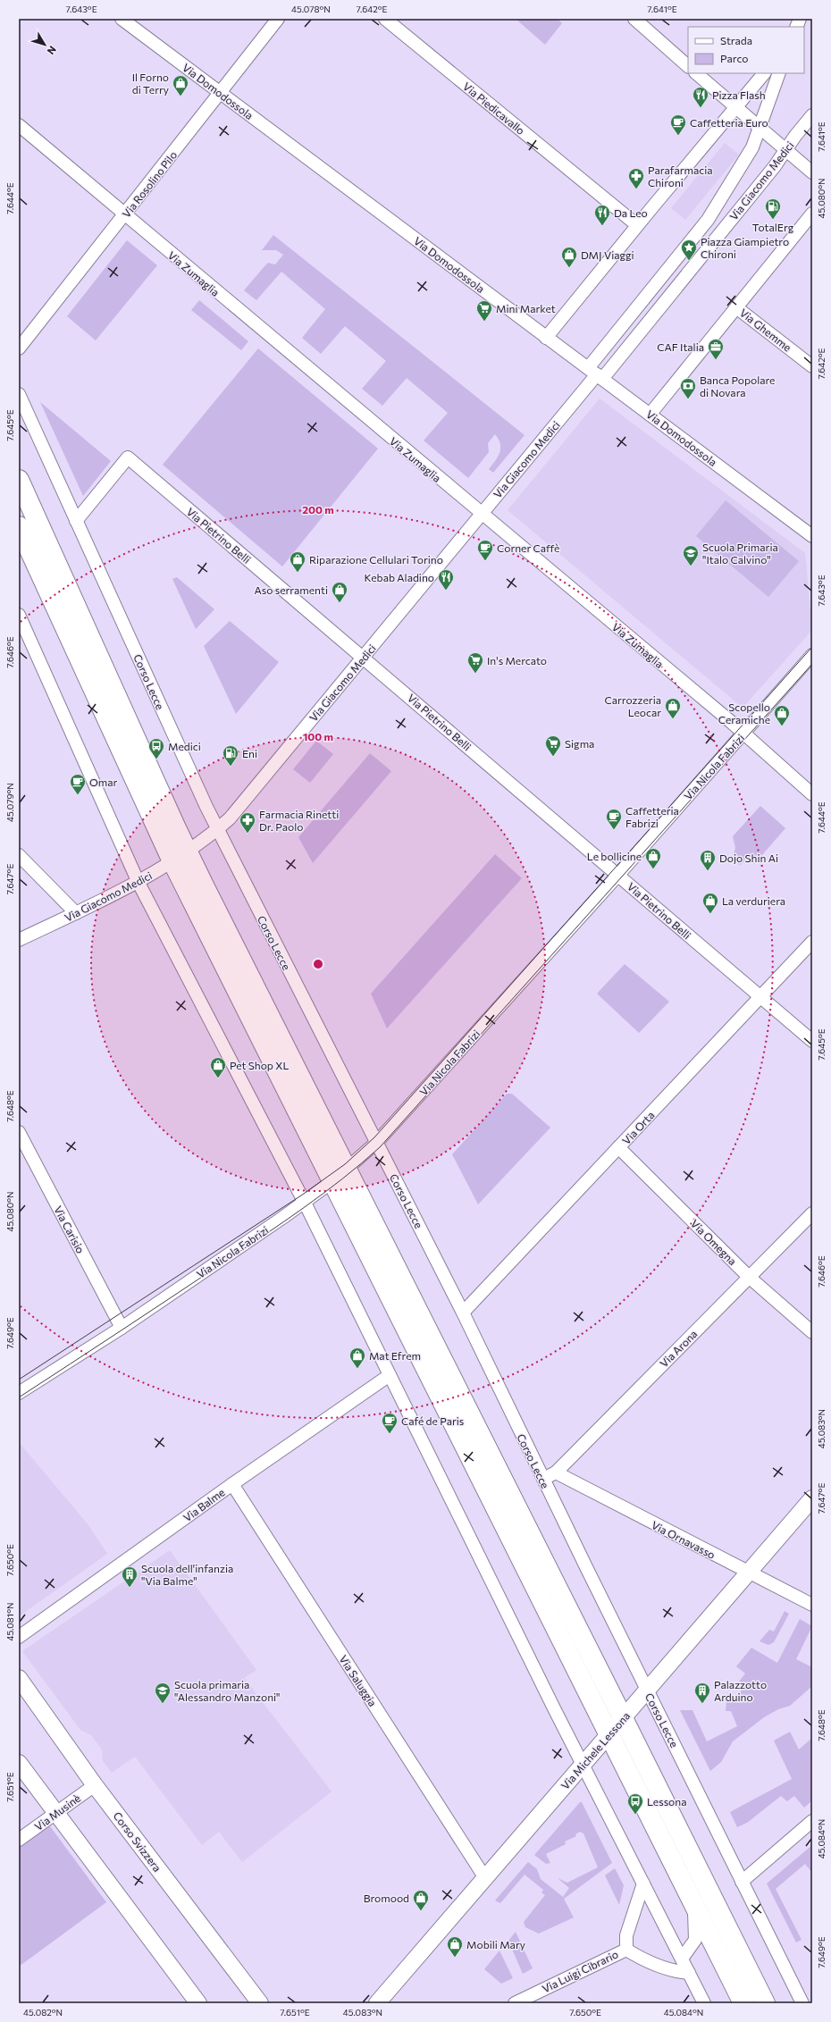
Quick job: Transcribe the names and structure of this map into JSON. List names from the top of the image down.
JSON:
{
  "streets": {
    "street": [
      "Via Domodossola",
      "Via Piedicavallo",
      "Via Giacomo Medici",
      "Via Rosolino Pilo",
      "Via Zumaglia",
      "Via Ghemme",
      "Via Pietrino Belli",
      "Corso Lecce",
      "Via Nicola Fabrizi",
      "Via Orta",
      "Via Carisio",
      "Via Omegna",
      "Via Arona",
      "Via Balme",
      "Via Ornavasso",
      "Via Saluggia",
      "Via Michele Lessona",
      "Via Musinè",
      "Corso Svizzera",
      "Via Luigi Cibrario"
    ]
  },
  "crossings": [
    ["Via Domodossola", "Via Giacomo Medici"],
    ["Via Domodossola", "Via Rosolino Pilo"],
    ["Via Giacomo Medici", "Via Zumaglia"],
    ["Via Giacomo Medici", "Via Pietrino Belli"],
    ["Via Giacomo Medici", "Corso Lecce"],
    ["Via Rosolino Pilo", "Via Zumaglia"],
    ["Via Zumaglia", "Via Nicola Fabrizi"],
    ["Via Pietrino Belli", "Corso Lecce"],
    ["Via Pietrino Belli", "Via Nicola Fabrizi"],
    ["Via Pietrino Belli", "Via Orta"],
    ["Corso Lecce", "Via Nicola Fabrizi"],
    ["Corso Lecce", "Via Orta"],
    ["Corso Lecce", "Via Arona"],
    ["Corso Lecce", "Via Michele Lessona"],
    ["Via Nicola Fabrizi", "Via Carisio"],
    ["Via Orta", "Via Omegna"],
    ["Via Omegna", "Via Arona"],
    ["Via Arona", "Via Ornavasso"],
    ["Via Balme", "Via Saluggia"],
    ["Via Ornavasso", "Via Michele Lessona"],
    ["Via Saluggia", "Via Michele Lessona"],
    ["Via Musinè", "Corso Svizzera"]
  ],
  "places": {
    "shop": [
      "Il Forno di Terry",
      "DMJ Viaggi",
      "Riparazione Cellulari Torino",
      "Aso serramenti",
      "Carrozzeria Leocar",
      "Scopello Ceramiche",
      "Le bollicine",
      "La verduriera",
      "Pet Shop XL",
      "Mat Efrem",
      "Bromood",
      "Mobili Mary"
    ],
    "restaurant": ["Pizza Flash", "Da Leo", "Kebab Aladino"],
    "cafe": [
      "Caffetteria Euro",
      "Corner Caffè",
      "Omar",
      "Caffetteria Fabrizi",
      "Café de Paris"
    ],
    "pharmacy": ["Parafarmacia Chironi", "Farmacia Rinetti Dr. Paolo"],
    "fuel station": ["TotalErg", "Eni"],
    "place": ["Piazza Giampietro Chironi"],
    "supermarket": ["Mini Market", "In's Mercato", "Sigma"],
    "office": ["CAF Italia"],
    "bank": ["Banca Popolare di Novara"],
    "school or university": ["Scuola Primaria \"Italo Calvino\"", "Scuola primaria \"Alessandro Manzoni\""],
    "bus stop": ["Medici", "Lessona"],
    "building": ["Dojo Shin Ai", "Scuola dell'infanzia \"Via Balme\"", "Palazzotto Arduino"]
  },
  "legend": ["Strada", "Parco"],
  "north": "bottom right",
  "coordinates": [
    "7.643°E",
    "45.078°N",
    "7.642°E",
    "7.641°E",
    "7.644°E",
    "45.080°N",
    "7.645°E",
    "7.646°E",
    "45.079°N",
    "7.647°E",
    "7.648°E",
    "7.649°E",
    "45.083°N",
    "7.650°E",
    "45.081°N",
    "7.651°E",
    "45.084°N",
    "45.082°N"
  ],
  "rings": ["200 m", "100 m"]
}
